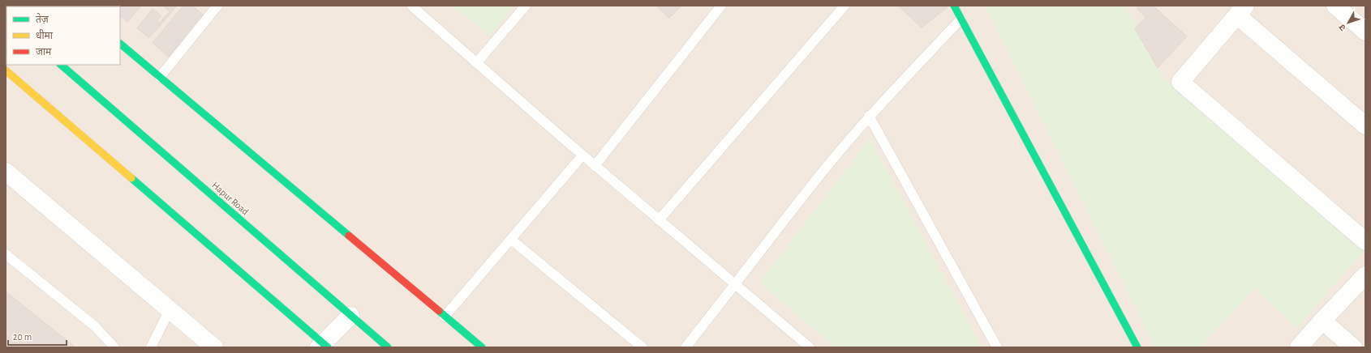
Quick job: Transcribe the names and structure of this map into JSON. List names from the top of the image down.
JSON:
{
  "streets": {
    "street": ["Hapur Road"]
  },
  "legend": ["तेज़", "धीमा", "जाम"],
  "scale_bar": "20 m",
  "north": "bottom left"
}
